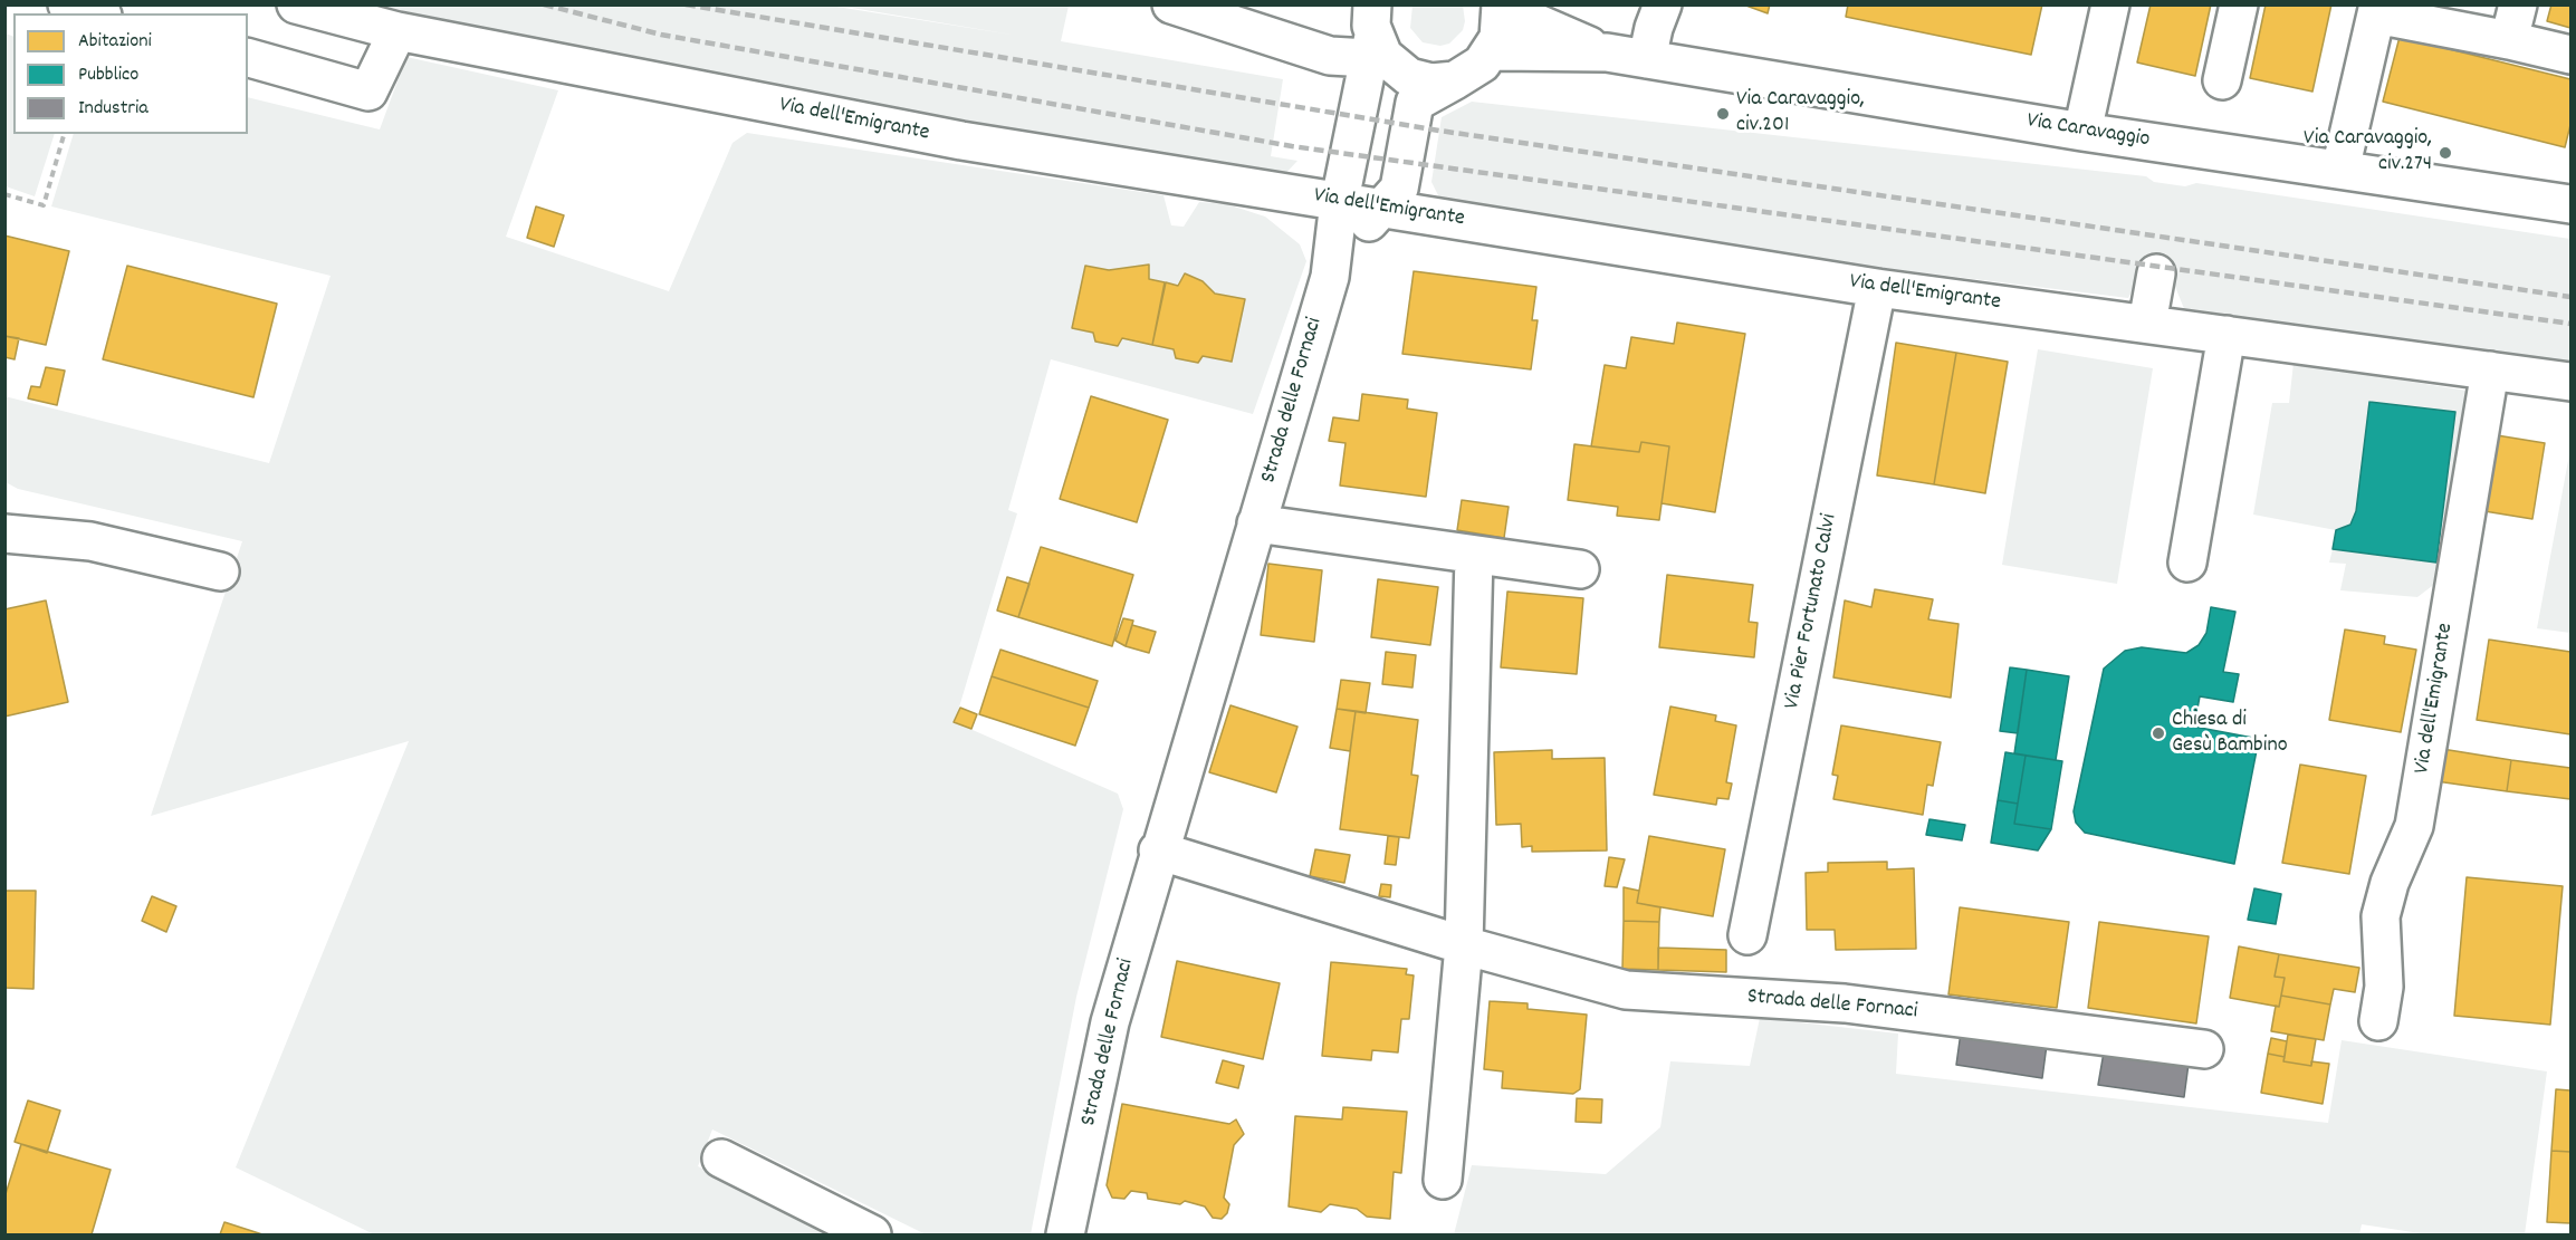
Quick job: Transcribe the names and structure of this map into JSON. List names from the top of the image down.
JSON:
{
  "streets": {
    "street": [
      "Via dell'Emigrante",
      "Via Caravaggio",
      "Strada delle Fornaci",
      "Via Pier Fortunato Calvi"
    ]
  },
  "crossings": [
    ["Via dell'Emigrante", "Strada delle Fornaci"],
    ["Via dell'Emigrante", "Via Pier Fortunato Calvi"]
  ],
  "places": ["Via Caravaggio, civ.201", "Via Caravaggio, civ.274", "Chiesa di Gesù Bambino"],
  "legend": ["Abitazioni", "Pubblico", "Industria"]
}
